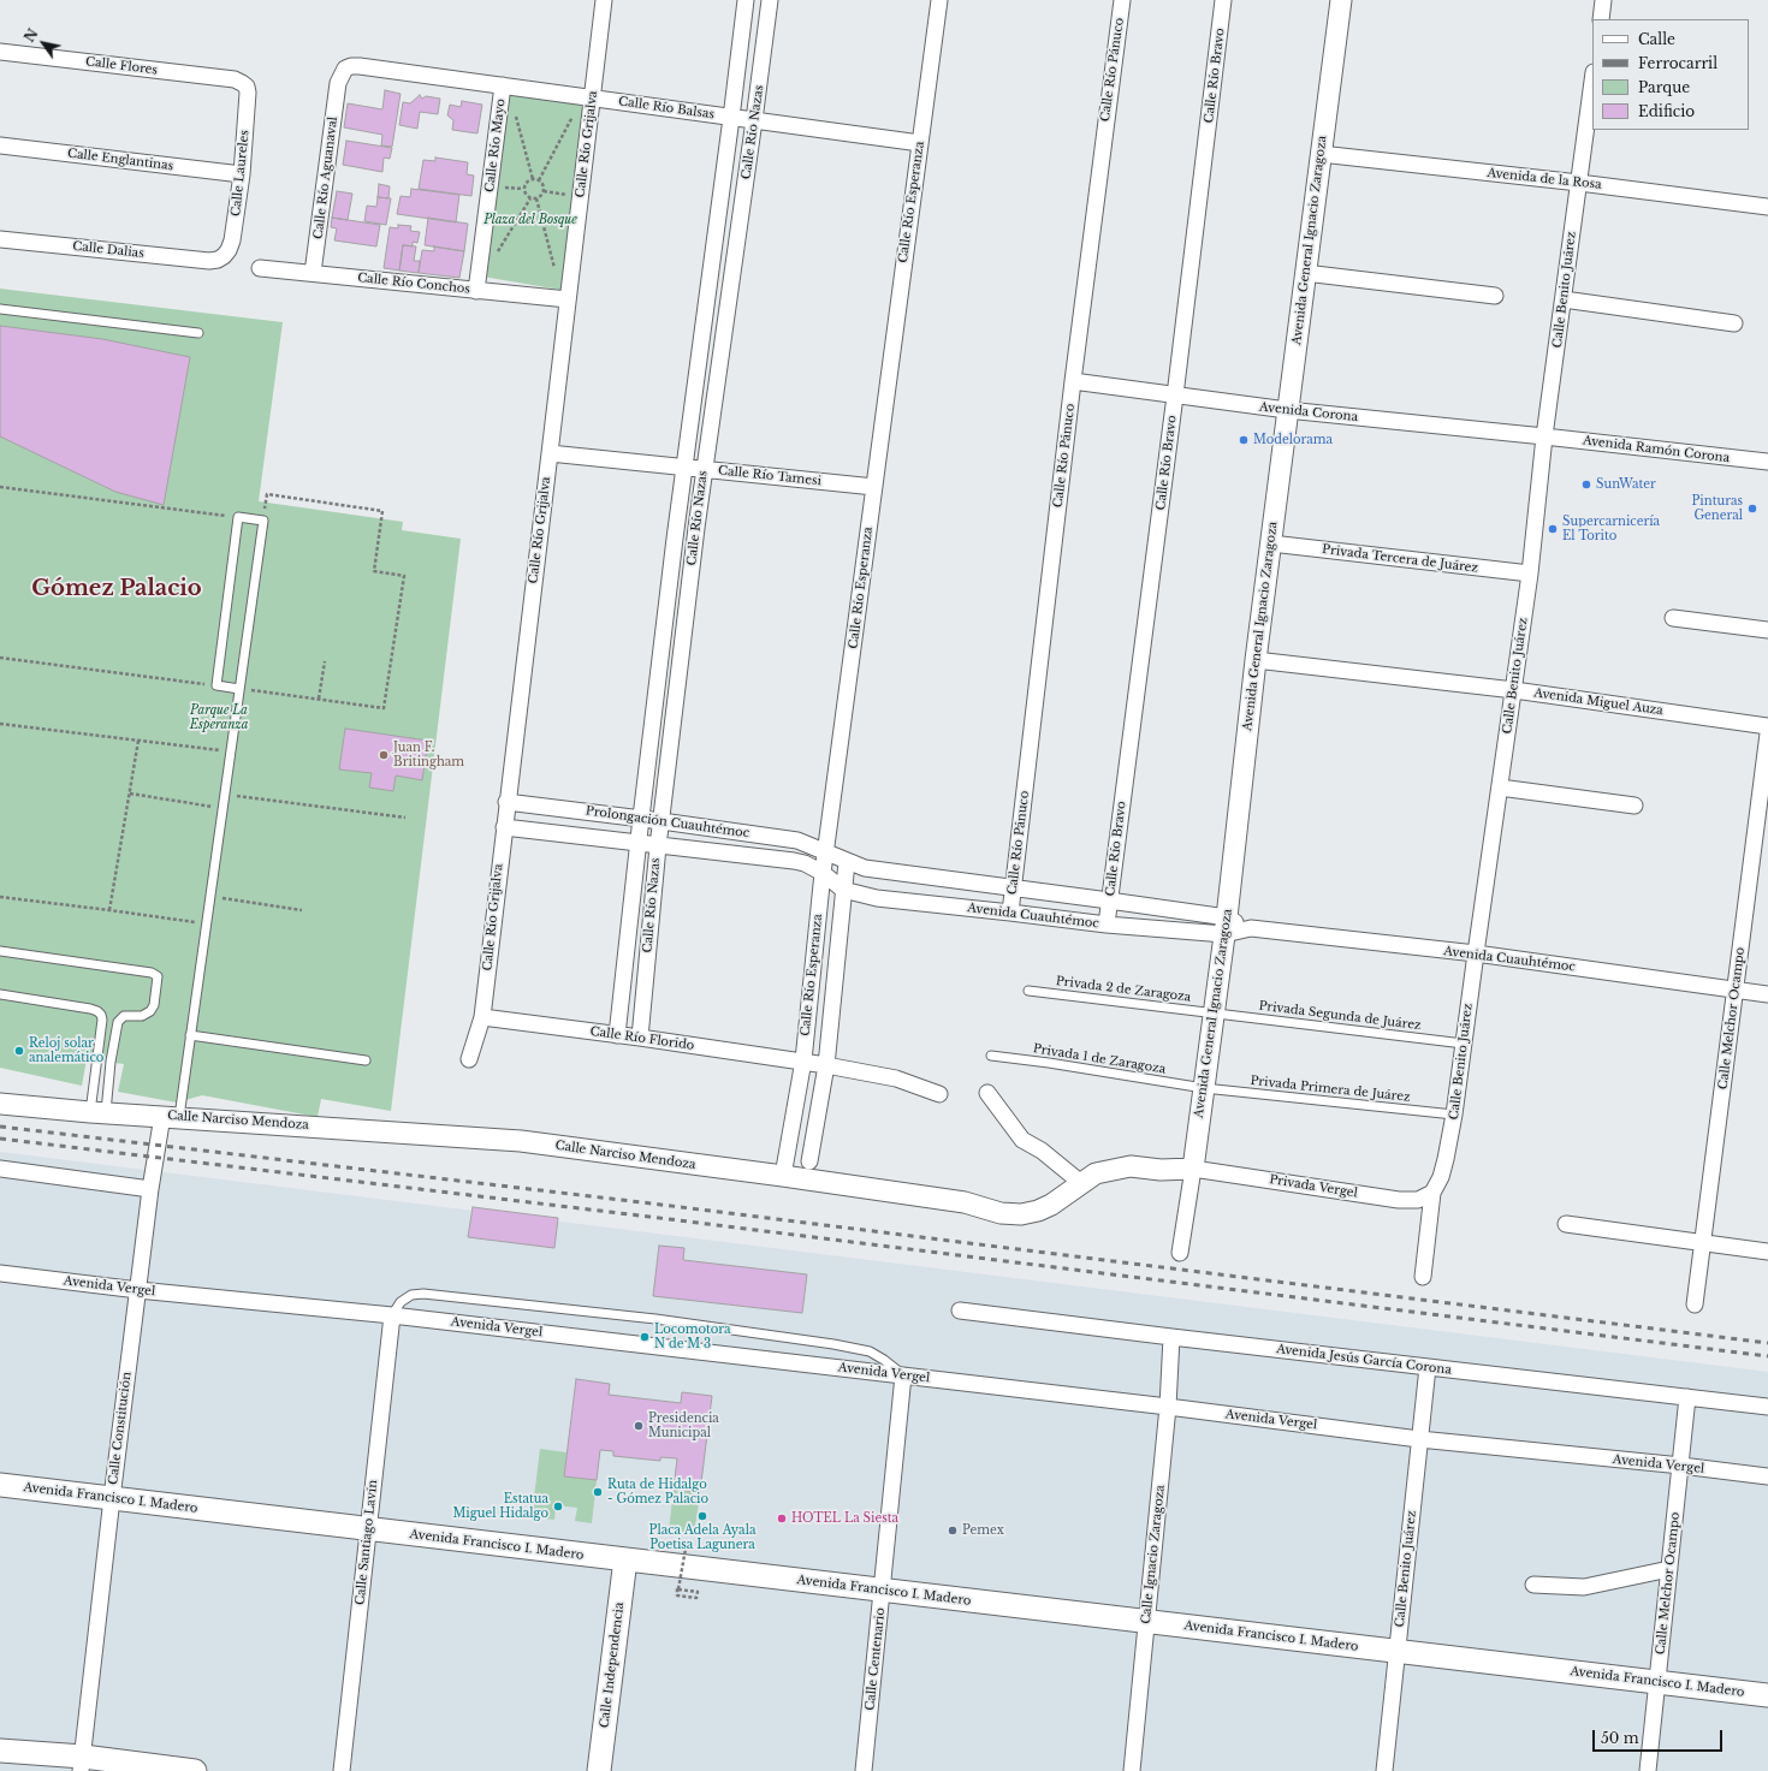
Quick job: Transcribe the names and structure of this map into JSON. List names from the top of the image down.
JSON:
{
  "streets": {
    "main road": ["Avenida Francisco I. Madero", "Calle Independencia"],
    "street": [
      "Calle Flores",
      "Calle Río Pánuco",
      "Calle Río Bravo",
      "Calle Río Balsas",
      "Calle Río Nazas",
      "Calle Río Grijalva",
      "Calle Río Mayo",
      "Calle Englantinas",
      "Calle Laureles",
      "Calle Río Aguanaval",
      "Avenida de la Rosa",
      "Calle Río Esperanza",
      "Avenida General Ignacio Zaragoza",
      "Calle Dalias",
      "Calle Río Conchos",
      "Calle Benito Juárez",
      "Avenida Corona",
      "Avenida Ramón Corona",
      "Calle Río Tamesi",
      "Privada Tercera de Juárez",
      "Avenida Miguel Auza",
      "Prolongación Cuauhtémoc",
      "Avenida Cuauhtémoc",
      "Calle Melchor Ocampo",
      "Calle Río Florido",
      "Calle Narciso Mendoza",
      "Privada Vergel",
      "Avenida Vergel",
      "Avenida Jesús García Corona",
      "Calle Constitución",
      "Calle Santiago Lavín",
      "Calle Ignacio Zaragoza",
      "Calle Centenario"
    ],
    "lane": [
      "Privada 2 de Zaragoza",
      "Privada Segunda de Juárez",
      "Privada 1 de Zaragoza",
      "Privada Primera de Juárez"
    ]
  },
  "crossings": [
    ["Calle Flores", "Calle Laureles"],
    ["Calle Río Pánuco", "Avenida Corona"],
    ["Calle Río Pánuco", "Avenida Cuauhtémoc"],
    ["Calle Río Bravo", "Avenida Corona"],
    ["Calle Río Bravo", "Avenida Cuauhtémoc"],
    ["Calle Río Balsas", "Calle Río Nazas"],
    ["Calle Río Balsas", "Calle Río Grijalva"],
    ["Calle Río Balsas", "Calle Río Mayo"],
    ["Calle Río Balsas", "Calle Río Aguanaval"],
    ["Calle Río Balsas", "Calle Río Esperanza"],
    ["Calle Río Nazas", "Calle Río Tamesi"],
    ["Calle Río Nazas", "Prolongación Cuauhtémoc"],
    ["Calle Río Nazas", "Calle Río Florido"],
    ["Calle Río Grijalva", "Calle Río Conchos"],
    ["Calle Río Grijalva", "Calle Río Tamesi"],
    ["Calle Río Grijalva", "Prolongación Cuauhtémoc"],
    ["Calle Río Grijalva", "Calle Río Florido"],
    ["Calle Río Mayo", "Calle Río Conchos"],
    ["Calle Englantinas", "Calle Laureles"],
    ["Calle Laureles", "Calle Dalias"],
    ["Calle Río Aguanaval", "Calle Río Conchos"],
    ["Avenida de la Rosa", "Avenida General Ignacio Zaragoza"],
    ["Avenida de la Rosa", "Calle Benito Juárez"],
    ["Calle Río Esperanza", "Calle Río Tamesi"],
    ["Calle Río Esperanza", "Prolongación Cuauhtémoc"],
    ["Calle Río Esperanza", "Avenida Cuauhtémoc"],
    ["Calle Río Esperanza", "Calle Río Florido"],
    ["Calle Río Esperanza", "Calle Narciso Mendoza"],
    ["Avenida General Ignacio Zaragoza", "Avenida Corona"],
    ["Avenida General Ignacio Zaragoza", "Privada Tercera de Juárez"],
    ["Avenida General Ignacio Zaragoza", "Avenida Miguel Auza"],
    ["Avenida General Ignacio Zaragoza", "Avenida Cuauhtémoc"],
    ["Avenida General Ignacio Zaragoza", "Privada 2 de Zaragoza"],
    ["Avenida General Ignacio Zaragoza", "Privada Segunda de Juárez"],
    ["Avenida General Ignacio Zaragoza", "Privada 1 de Zaragoza"],
    ["Avenida General Ignacio Zaragoza", "Privada Primera de Juárez"],
    ["Avenida General Ignacio Zaragoza", "Calle Narciso Mendoza"],
    ["Avenida General Ignacio Zaragoza", "Privada Vergel"],
    ["Calle Benito Juárez", "Avenida Corona"],
    ["Calle Benito Juárez", "Avenida Ramón Corona"],
    ["Calle Benito Juárez", "Privada Tercera de Juárez"],
    ["Calle Benito Juárez", "Avenida Miguel Auza"],
    ["Calle Benito Juárez", "Avenida Cuauhtémoc"],
    ["Calle Benito Juárez", "Privada Segunda de Juárez"],
    ["Calle Benito Juárez", "Privada Primera de Juárez"],
    ["Calle Benito Juárez", "Privada Vergel"],
    ["Calle Benito Juárez", "Avenida Vergel"],
    ["Calle Benito Juárez", "Avenida Jesús García Corona"],
    ["Calle Benito Juárez", "Avenida Francisco I. Madero"],
    ["Avenida Corona", "Avenida Ramón Corona"],
    ["Prolongación Cuauhtémoc", "Avenida Cuauhtémoc"],
    ["Avenida Cuauhtémoc", "Calle Melchor Ocampo"],
    ["Privada 2 de Zaragoza", "Privada Segunda de Juárez"],
    ["Calle Melchor Ocampo", "Avenida Vergel"],
    ["Calle Melchor Ocampo", "Avenida Jesús García Corona"],
    ["Calle Melchor Ocampo", "Avenida Francisco I. Madero"],
    ["Privada 1 de Zaragoza", "Privada Primera de Juárez"],
    ["Calle Narciso Mendoza", "Privada Vergel"],
    ["Calle Narciso Mendoza", "Calle Constitución"],
    ["Avenida Vergel", "Calle Constitución"],
    ["Avenida Vergel", "Calle Santiago Lavín"],
    ["Avenida Vergel", "Calle Ignacio Zaragoza"],
    ["Avenida Vergel", "Calle Centenario"],
    ["Avenida Jesús García Corona", "Calle Ignacio Zaragoza"],
    ["Calle Constitución", "Avenida Francisco I. Madero"],
    ["Avenida Francisco I. Madero", "Calle Santiago Lavín"],
    ["Avenida Francisco I. Madero", "Calle Ignacio Zaragoza"],
    ["Avenida Francisco I. Madero", "Calle Centenario"],
    ["Avenida Francisco I. Madero", "Calle Independencia"]
  ],
  "districts": ["Gómez Palacio"],
  "parks": ["Plaza del Bosque", "Parque La Esperanza"],
  "places": [
    "Modelorama",
    "SunWater",
    "Pinturas General",
    "Supercarnicería El Torito",
    "Juan F. Britingham",
    "Reloj solar analemático",
    "Locomotora N de M 3",
    "Presidencia Municipal",
    "Ruta de Hidalgo - Gómez Palacio",
    "Estatua Miguel Hidalgo",
    "Placa Adela Ayala Poetisa Lagunera",
    "HOTEL La Siesta",
    "Pemex"
  ],
  "legend": [
    "Calle",
    "Ferrocarril",
    "Parque",
    "Edificio"
  ],
  "scale_bar": "50 m",
  "north": "top left"
}
